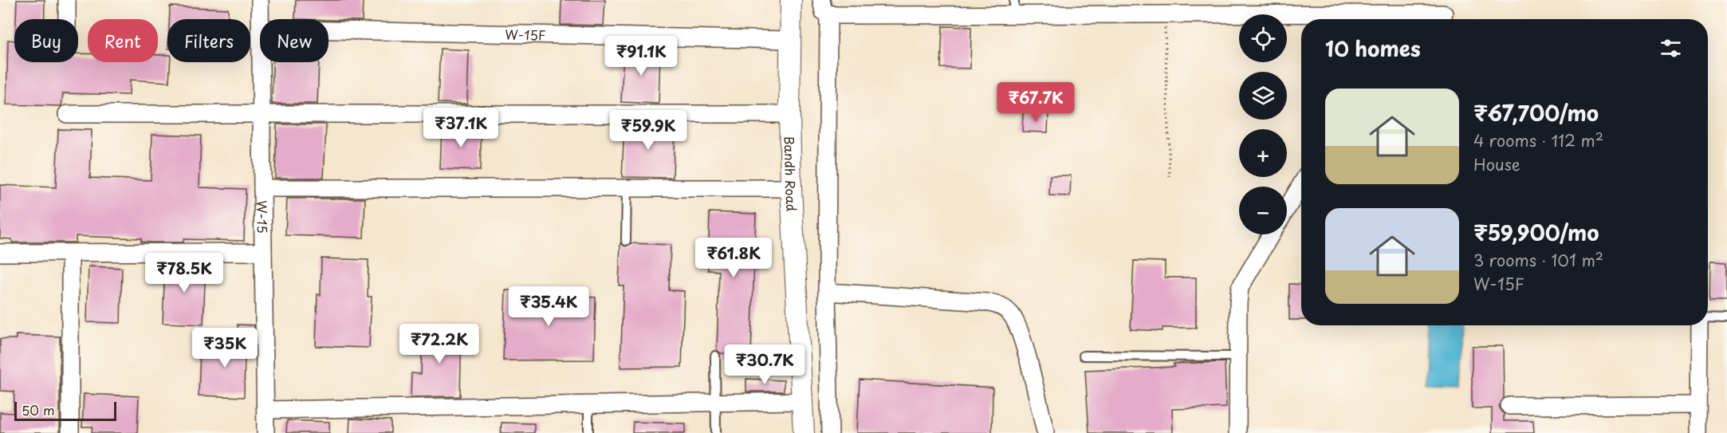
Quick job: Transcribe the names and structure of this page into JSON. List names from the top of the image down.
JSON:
{
  "streets": {
    "street": ["W-15F", "Bandh Road", "W-15"]
  },
  "crossings": [
    ["W-15F", "Bandh Road"]
  ],
  "scale_bar": "50 m",
  "page": {
    "map_buttons": ["+", "−"],
    "chip": [
      "Buy",
      "Rent",
      "Filters",
      "New"
    ],
    "heading": "10 homes",
    "price": [
      "₹91.1K",
      "₹67.7K",
      "₹37.1K",
      "₹59.9K",
      "₹61.8K",
      "₹78.5K",
      "₹35.4K",
      "₹72.2K",
      "₹35K",
      "₹30.7K"
    ],
    "list": [
      {
        "name": "₹67,700/mo",
        "note": "4 rooms · 112 m² · House"
      },
      {
        "name": "₹59,900/mo",
        "note": "3 rooms · 101 m² · W-15F"
      }
    ],
    "scale": "50 m"
  }
}
